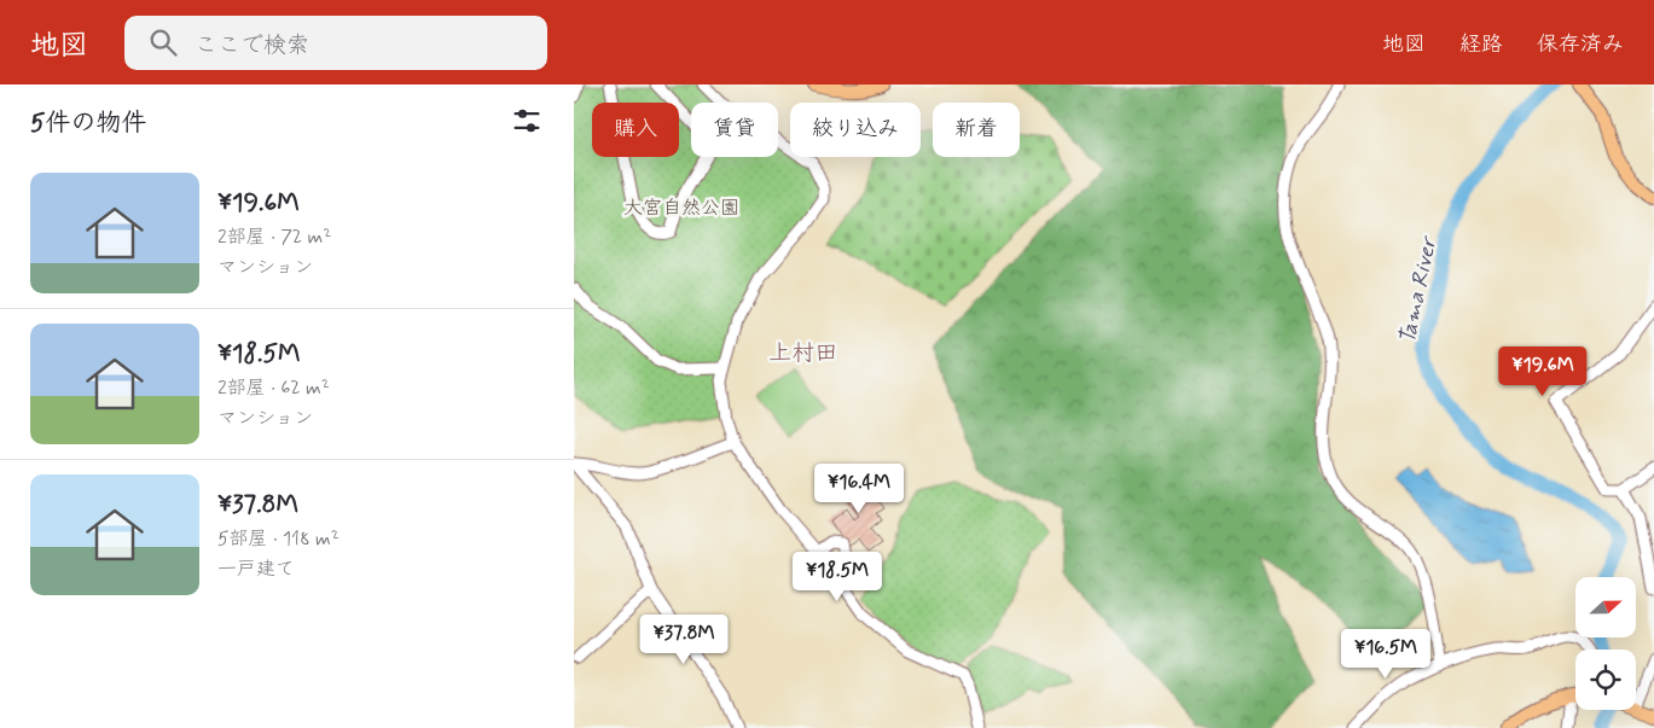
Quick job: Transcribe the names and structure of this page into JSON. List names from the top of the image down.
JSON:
{
  "districts": ["上村田"],
  "water": ["Tama River"],
  "parks": ["大宮自然公園"],
  "north": "right",
  "page": {
    "header": "地図",
    "search": "ここで検索",
    "nav": ["地図", "経路", "保存済み"],
    "heading": "5件の物件",
    "chip": [
      "購入",
      "賃貸",
      "絞り込み",
      "新着"
    ],
    "list": [
      {
        "name": "¥19.6M",
        "note": "2部屋 · 72 m² · マンション"
      },
      {
        "name": "¥18.5M",
        "note": "2部屋 · 62 m² · マンション"
      },
      {
        "name": "¥37.8M",
        "note": "5部屋 · 118 m² · 一戸建て"
      }
    ],
    "price": [
      "¥19.6M",
      "¥16.4M",
      "¥18.5M",
      "¥37.8M",
      "¥16.5M"
    ]
  }
}
